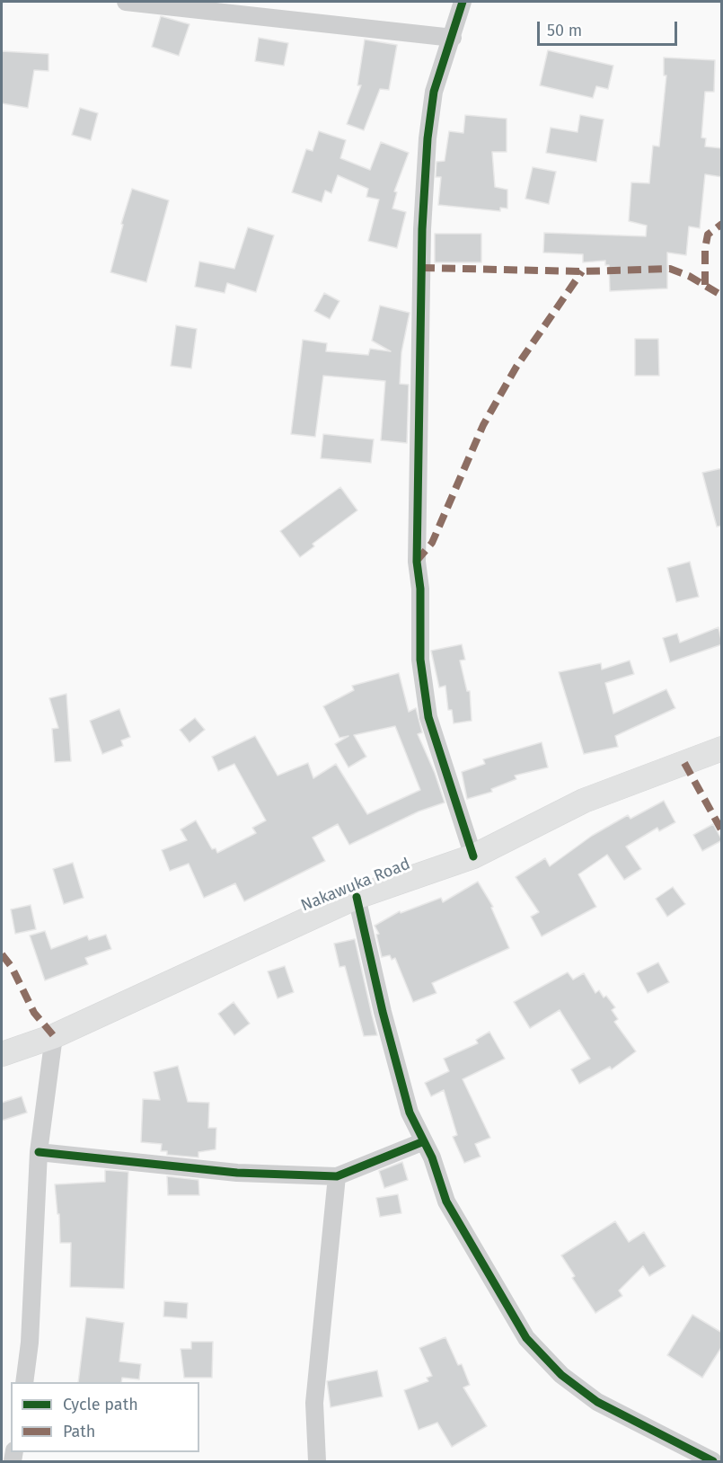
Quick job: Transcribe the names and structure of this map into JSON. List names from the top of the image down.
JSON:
{
  "streets": {
    "main road": ["Nakawuka Road"]
  },
  "legend": ["Cycle path", "Path"],
  "scale_bar": "50 m"
}
